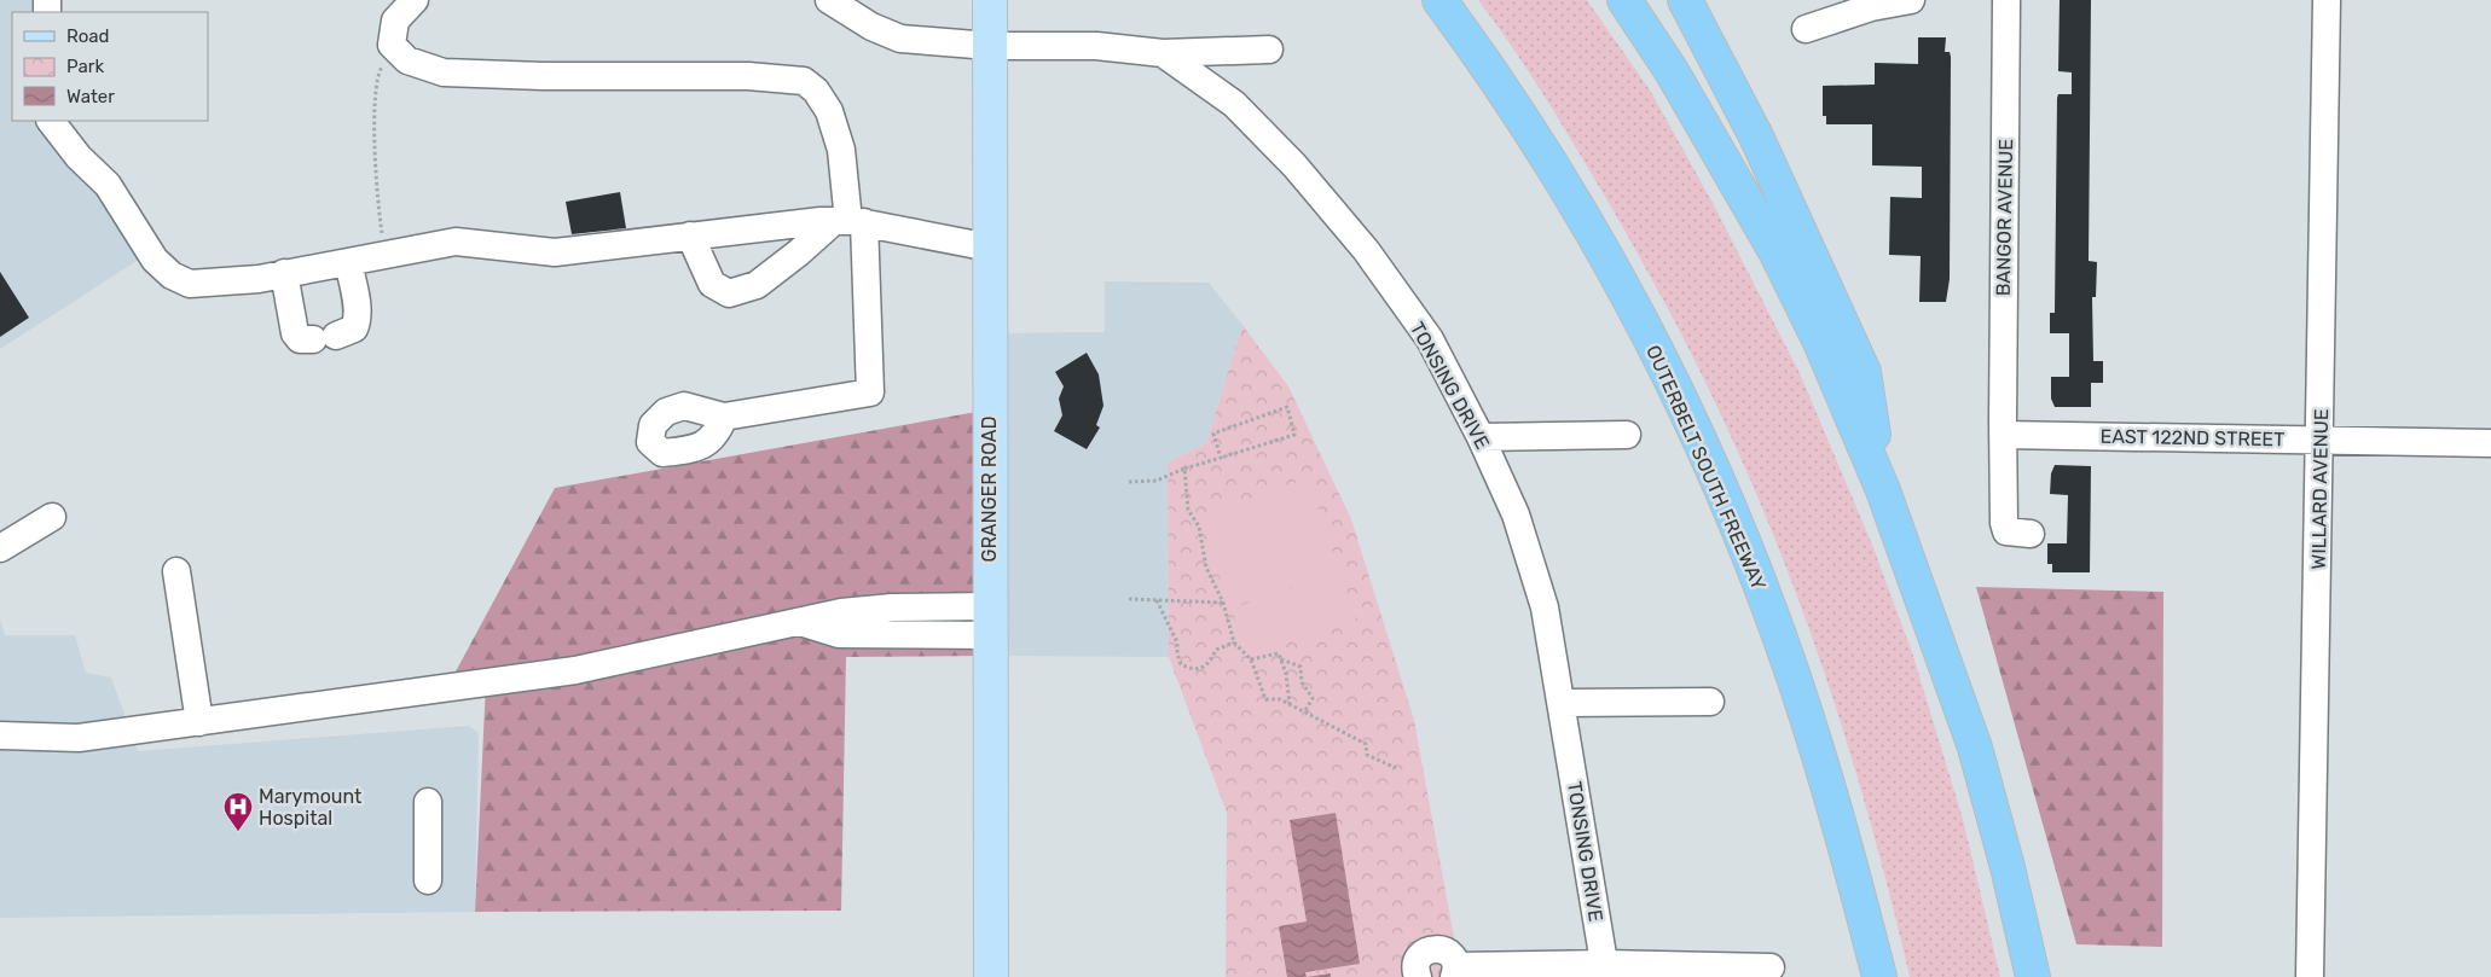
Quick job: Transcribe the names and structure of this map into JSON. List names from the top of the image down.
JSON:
{
  "streets": {
    "highway": ["OUTERBELT SOUTH FREEWAY"],
    "main road": ["GRANGER ROAD"],
    "street": [
      "BANGOR AVENUE",
      "TONSING DRIVE",
      "EAST 122ND STREET",
      "WILLARD AVENUE"
    ]
  },
  "crossings": [
    ["BANGOR AVENUE", "EAST 122ND STREET"],
    ["TONSING DRIVE", "GRANGER ROAD"],
    ["EAST 122ND STREET", "WILLARD AVENUE"]
  ],
  "places": {
    "hospital": ["Marymount Hospital"]
  },
  "legend": ["Road", "Park", "Water"]
}
